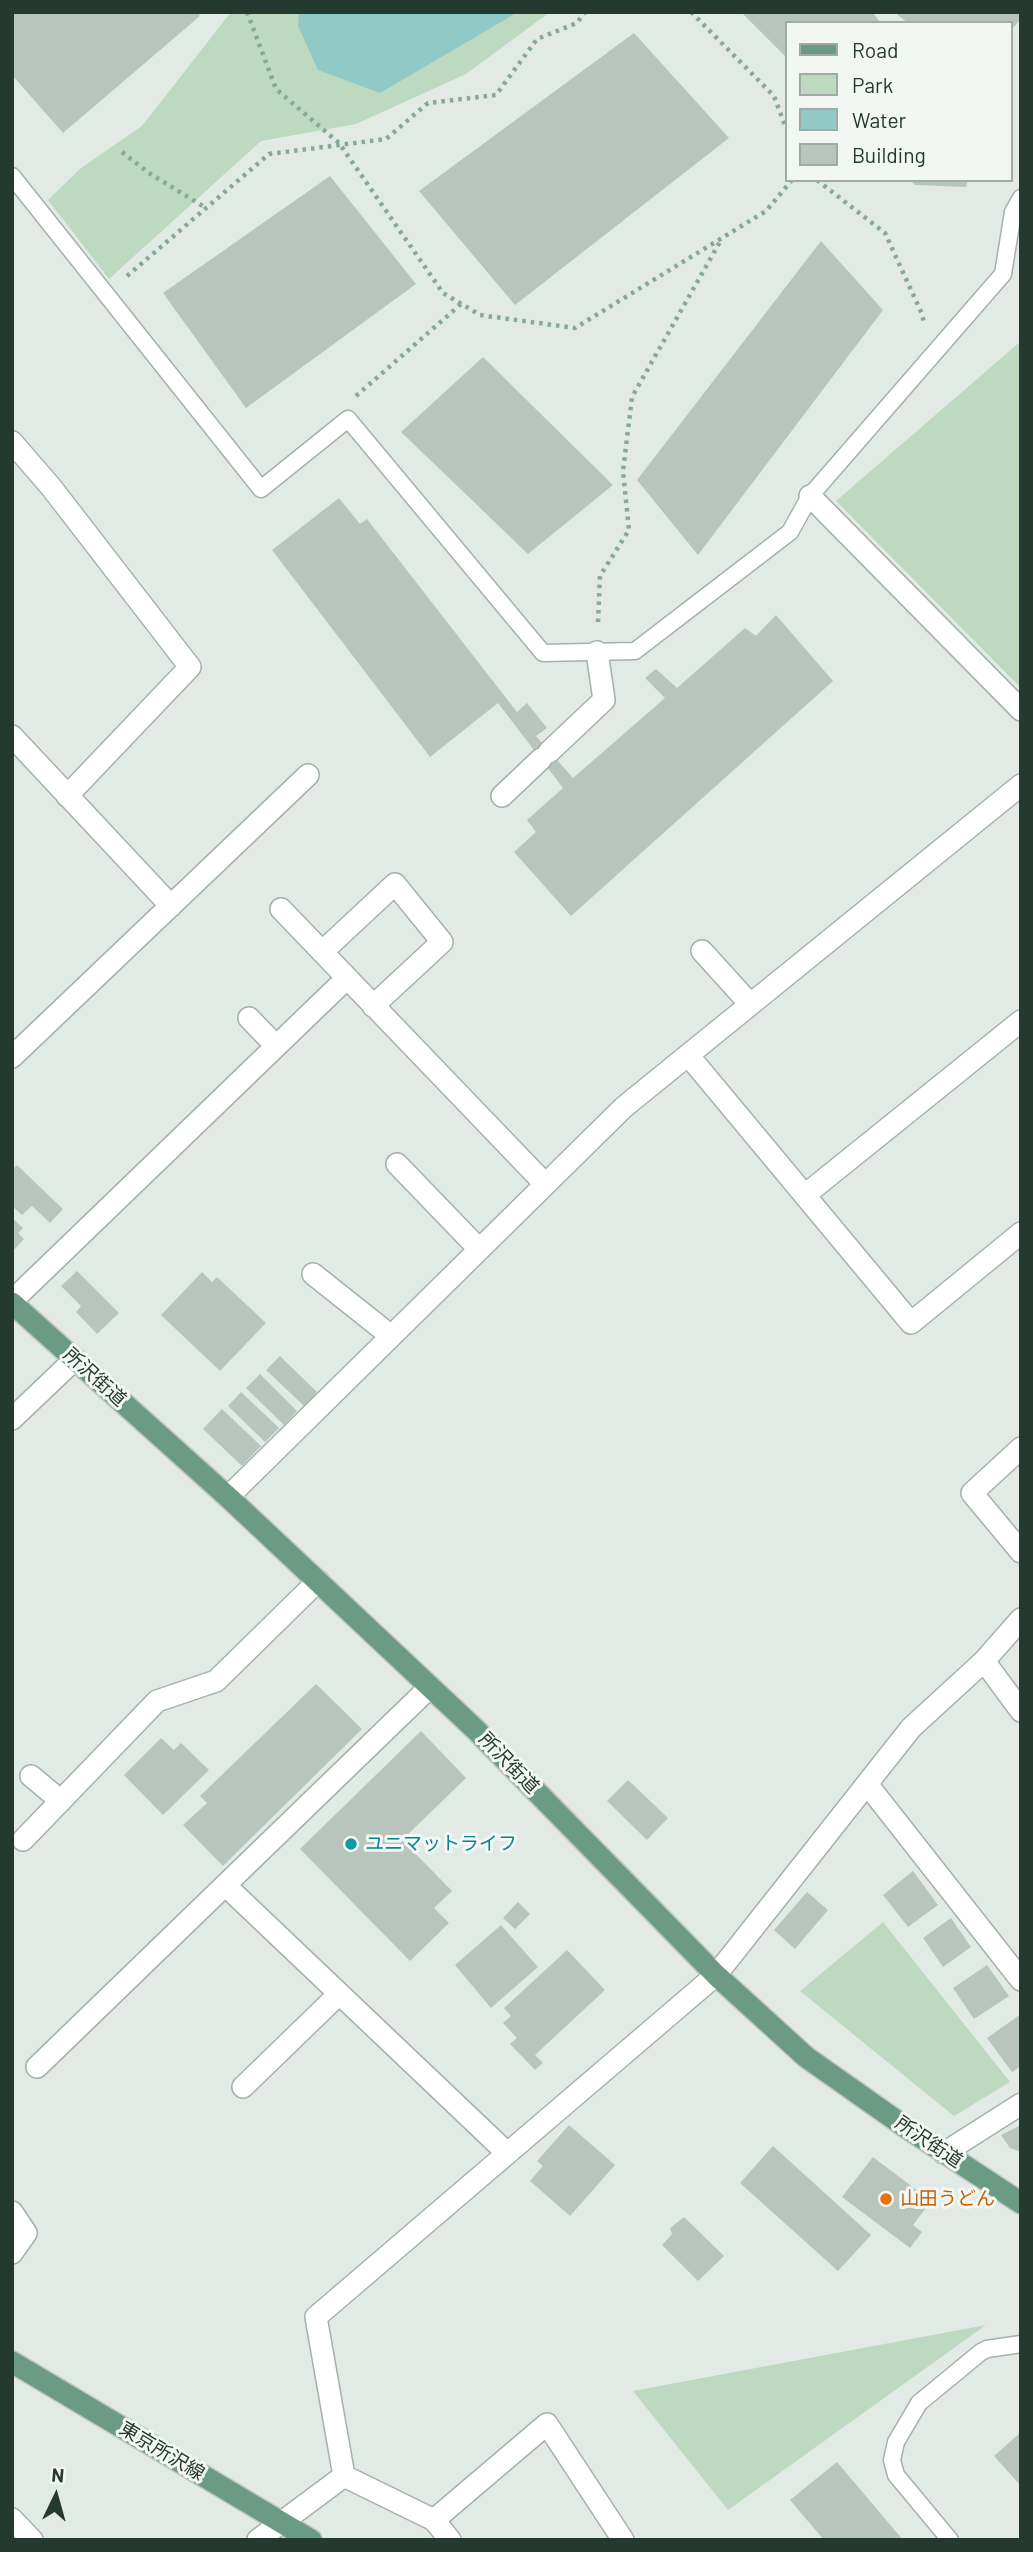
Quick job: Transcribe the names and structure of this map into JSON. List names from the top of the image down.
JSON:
{
  "streets": {
    "main road": ["所沢街道", "東京所沢線"]
  },
  "places": ["ユニマットライフ", "山田うどん"],
  "legend": [
    "Road",
    "Park",
    "Water",
    "Building"
  ],
  "north": "top"
}
